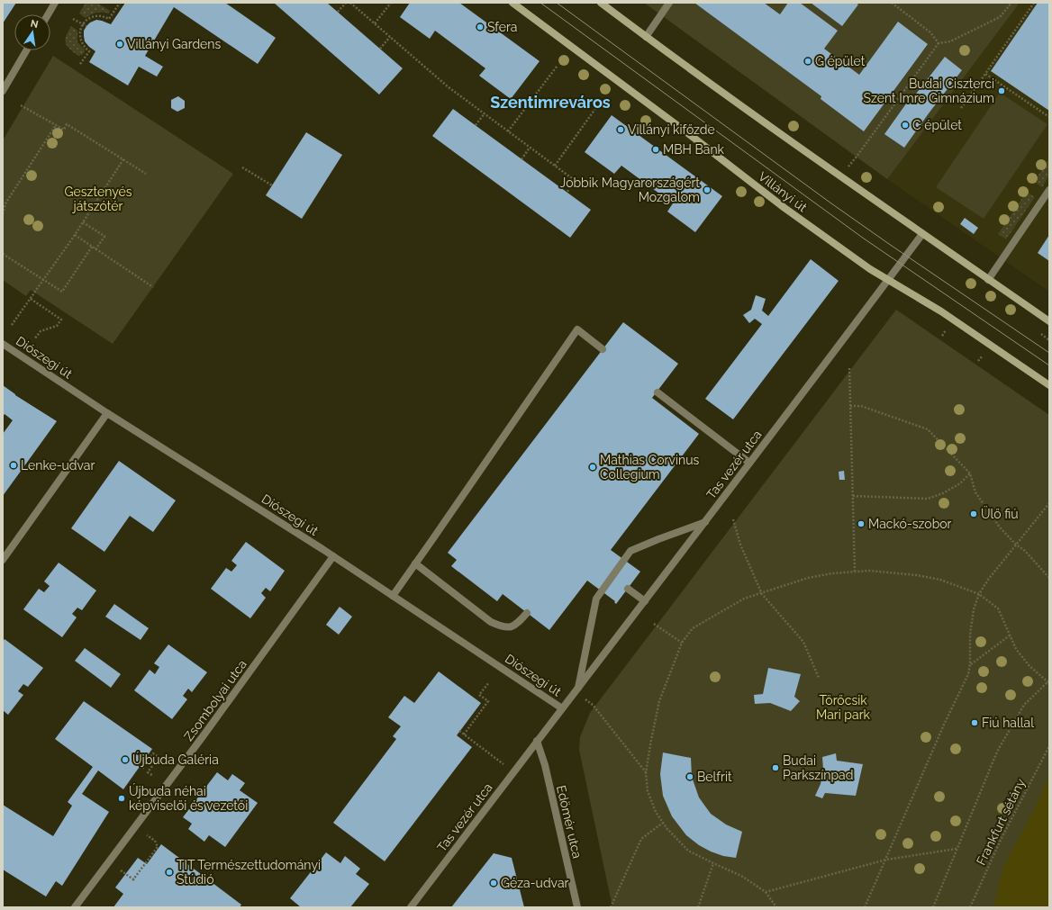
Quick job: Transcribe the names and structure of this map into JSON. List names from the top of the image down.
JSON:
{
  "streets": {
    "street": [
      "Villányi út",
      "Diószegi út",
      "Tas vezér utca",
      "Zsombolyai utca",
      "Edömér utca"
    ],
    "path": ["Frankfurt sétány"]
  },
  "crossings": [
    ["Villányi út", "Tas vezér utca"],
    ["Diószegi út", "Tas vezér utca"],
    ["Diószegi út", "Zsombolyai utca"],
    ["Tas vezér utca", "Edömér utca"]
  ],
  "districts": ["Szentimreváros"],
  "parks": ["Gesztenyés játszótér", "Törőcsik Mari park"],
  "places": [
    "Sfera",
    "Villányi Gardens",
    "G épület",
    "Budai Ciszterci Szent Imre Gimnázium",
    "C épület",
    "Villányi kifőzde",
    "MBH Bank",
    "Jobbik Magyarországért Mozgalom",
    "Lenke-udvar",
    "Mathias Corvinus Collegium",
    "Ülő fiú",
    "Mackó-szobor",
    "Fiú hallal",
    "Újbuda Galéria",
    "Budai Parkszínpad",
    "Belfrit",
    "Újbuda néhai képviselői és vezetői",
    "TIT Természettudományi Stúdió",
    "Géza-udvar"
  ],
  "north": "top"
}
